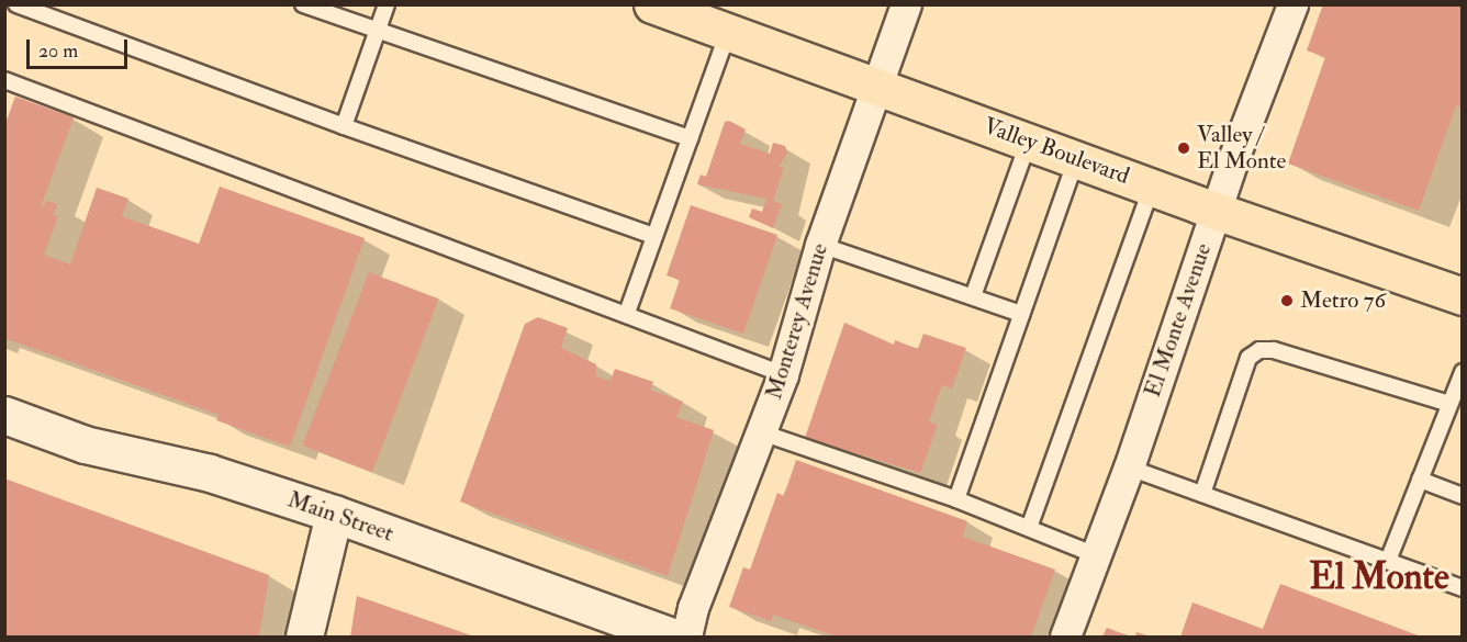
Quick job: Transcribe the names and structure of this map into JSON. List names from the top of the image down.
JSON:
{
  "streets": {
    "main road": ["Valley Boulevard"],
    "street": ["El Monte Avenue", "Monterey Avenue", "Main Street"]
  },
  "crossings": [
    ["Valley Boulevard", "El Monte Avenue"],
    ["Valley Boulevard", "Monterey Avenue"]
  ],
  "districts": ["El Monte"],
  "places": ["Valley / El Monte", "Metro 76"],
  "scale_bar": "20 m"
}
